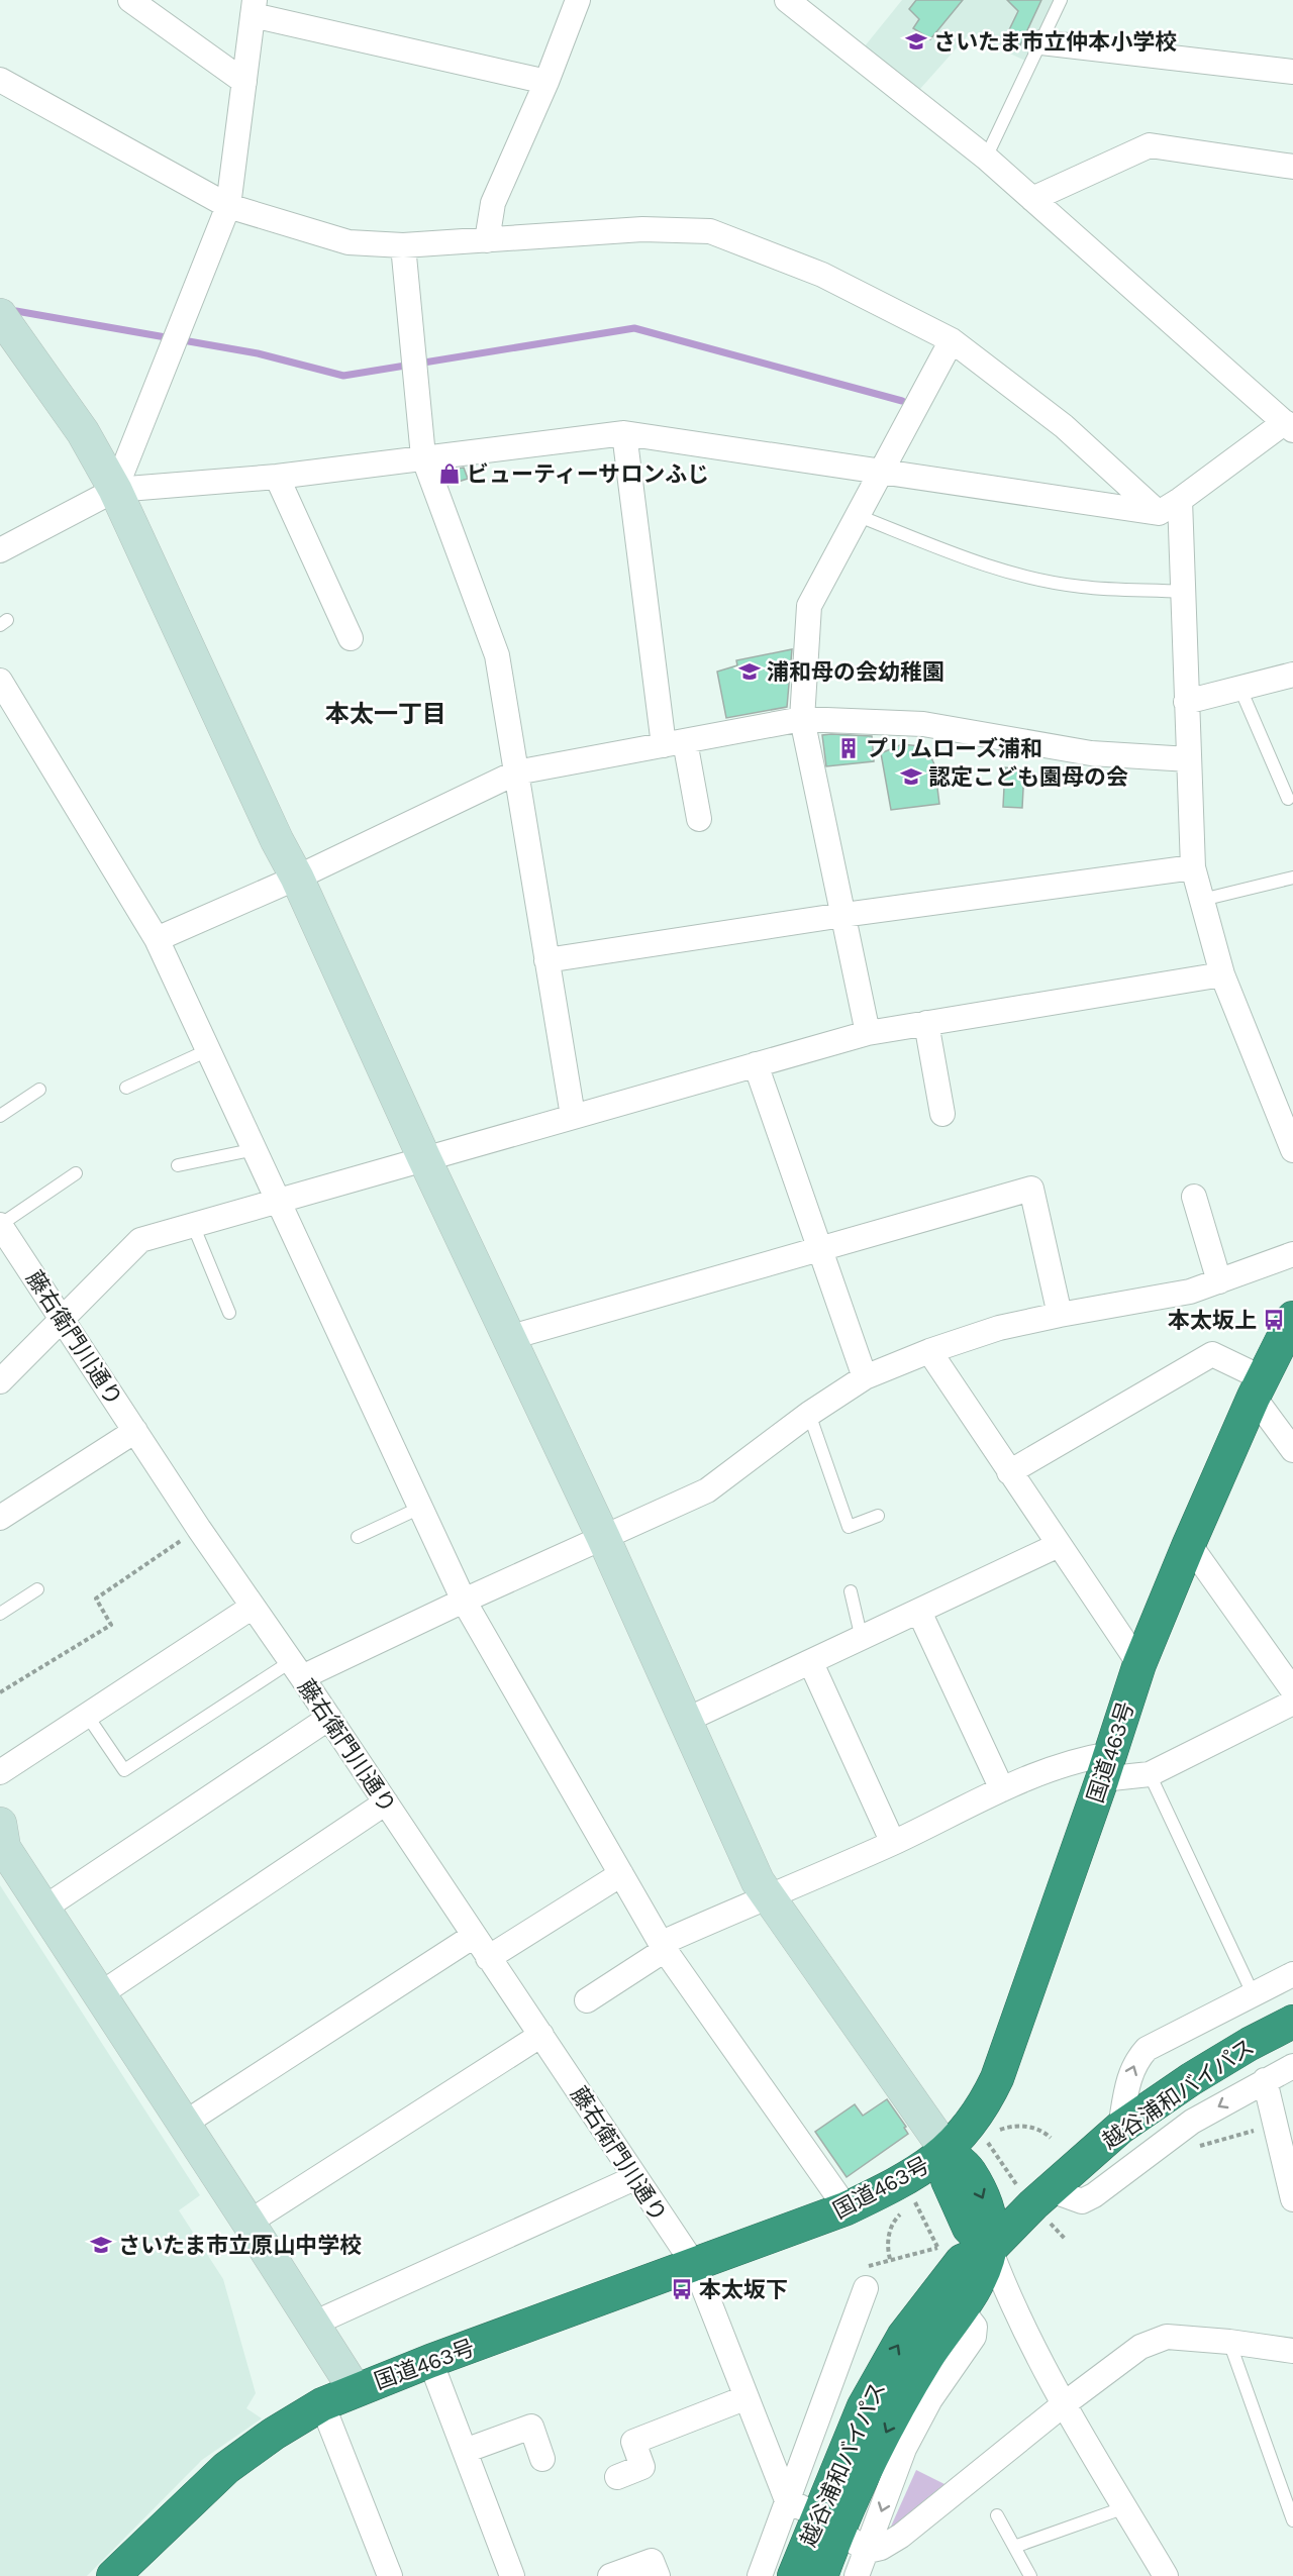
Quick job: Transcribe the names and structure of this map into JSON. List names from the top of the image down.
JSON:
{
  "streets": {
    "highway": ["国道463号", "越谷浦和バイパス"],
    "street": ["藤右衛門川通り"]
  },
  "crossings": [
    ["藤右衛門川通り", "国道463号"]
  ],
  "districts": ["本太一丁目"],
  "places": {
    "school or university": [
      "さいたま市立仲本小学校",
      "浦和母の会幼稚園",
      "認定こども園母の会",
      "さいたま市立原山中学校"
    ],
    "shop": ["ビューティーサロンふじ"],
    "building": ["プリムローズ浦和"],
    "bus stop": ["本太坂上", "本太坂下"]
  }
}
